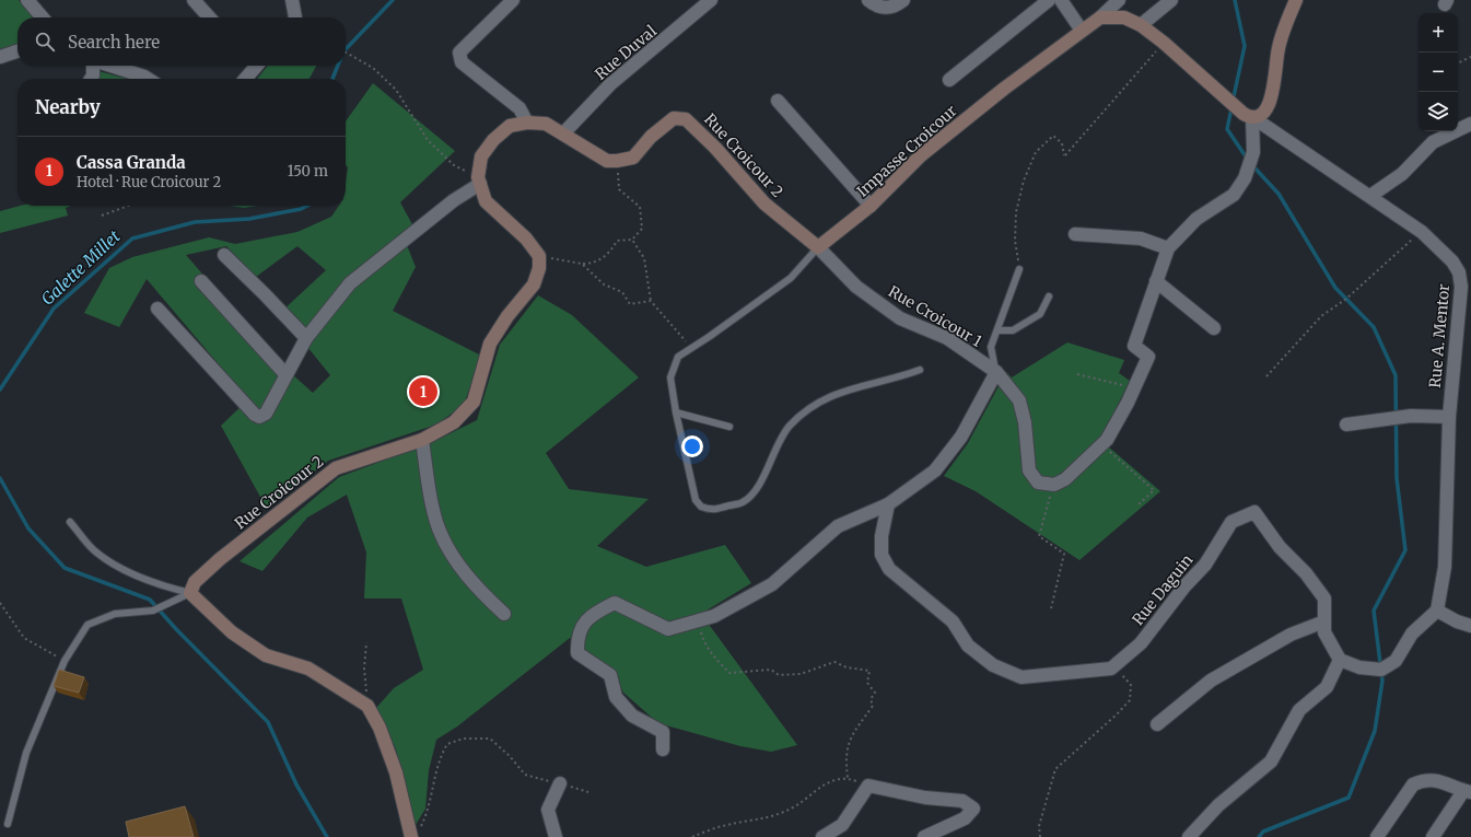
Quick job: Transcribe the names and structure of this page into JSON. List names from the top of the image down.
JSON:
{
  "streets": {
    "street": [
      "Rue Duval",
      "Impasse Croicour",
      "Rue Croicour 2",
      "Rue Croicour 1",
      "Rue A. Mentor",
      "Rue Daguin"
    ]
  },
  "crossings": [
    ["Impasse Croicour", "Rue Croicour 2"],
    ["Impasse Croicour", "Rue Croicour 1"],
    ["Rue Croicour 2", "Rue Croicour 1"]
  ],
  "water": ["Galette Millet"],
  "page": {
    "map_buttons": ["+", "−"],
    "search": "Search here",
    "heading": "Nearby",
    "list": [
      {
        "mark": "1",
        "name": "Cassa Granda",
        "note": "Hotel · Rue Croicour 2",
        "value": "150 m"
      }
    ],
    "pins": "1"
  }
}
